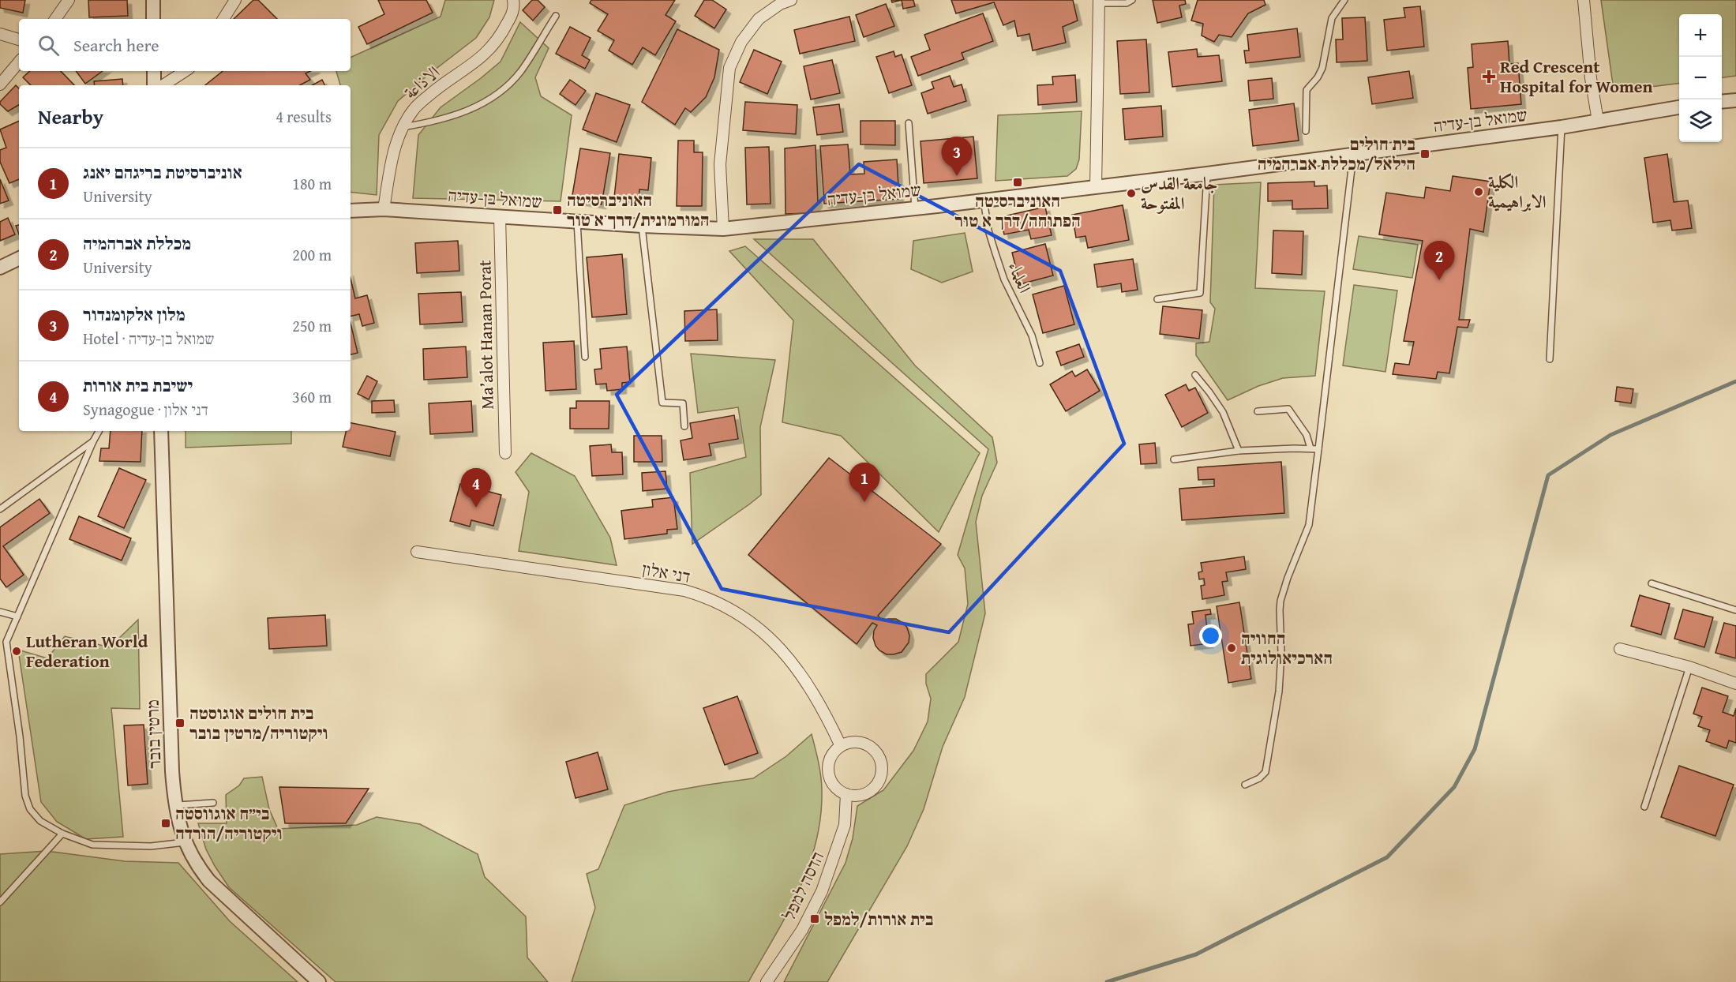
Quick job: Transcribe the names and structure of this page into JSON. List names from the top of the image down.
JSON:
{
  "streets": {
    "street": [
      "الاذاعة",
      "שמואל בן-עדיה",
      "Ma’alot Hanan Porat",
      "דני אלון",
      "מרטין בובר",
      "הדסה למפל"
    ],
    "lane": ["العلماء"]
  },
  "crossings": [
    ["الاذاعة", "שמואל בן-עדיה"],
    ["שמואל בן-עדיה", "العلماء"],
    ["שמואל בן-עדיה", "Ma’alot Hanan Porat"],
    ["דני אלון", "הדסה למפל"]
  ],
  "places": {
    "health": ["Red Crescent Hospital for Women"],
    "transit": [
      "בית חולים הילאל/מכללת אברהמיה",
      "האוניברסיטה הפתוחה/דרך א טור",
      "האוניברסיטה המורמונית/דרך א טור",
      "בית חולים אוגוסטה ויקטוריה/מרטין בובר",
      "בי״ח אוגווסטה ויקטוריה/הורדה",
      "בית אורות/למפל"
    ],
    "other": [
      "الكلية الابراهيمية",
      "جامعة القدس المفتوحة",
      "החוויה הארכיאולוגית",
      "Lutheran World Federation"
    ]
  },
  "page": {
    "map_buttons": ["+", "−"],
    "search": "Search here",
    "heading": ["Nearby", "4 results"],
    "pins": [
      "3",
      "2",
      "1",
      "4"
    ],
    "list": [
      {
        "mark": "1",
        "name": "אוניברסיטת בריגהם יאנג",
        "note": "University",
        "value": "180 m"
      },
      {
        "mark": "2",
        "name": "מכללת אברהמיה",
        "note": "University",
        "value": "200 m"
      },
      {
        "mark": "3",
        "name": "מלון אלקומנדור",
        "note": "Hotel · שמואל בן-עדיה",
        "value": "250 m"
      },
      {
        "mark": "4",
        "name": "ישיבת בית אורות",
        "note": "Synagogue · דני אלון",
        "value": "360 m"
      }
    ]
  }
}
